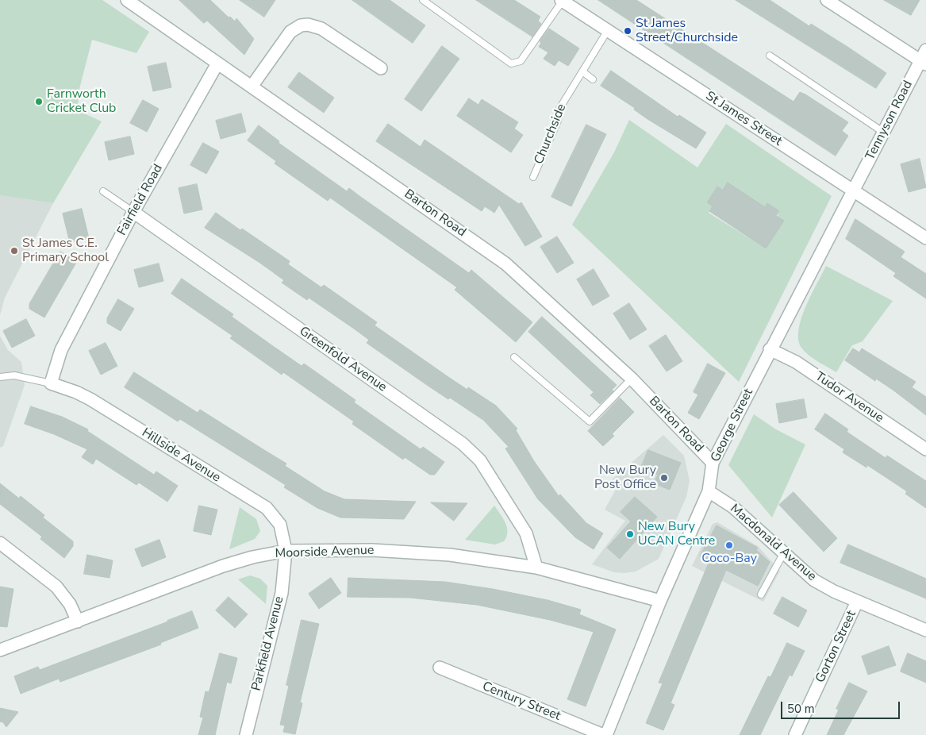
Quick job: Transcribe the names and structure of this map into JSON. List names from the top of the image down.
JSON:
{
  "streets": {
    "street": [
      "St James Street",
      "Tennyson Road",
      "Fairfield Road",
      "Barton Road",
      "Greenfold Avenue",
      "Tudor Avenue",
      "George Street",
      "Hillside Avenue",
      "Macdonald Avenue",
      "Moorside Avenue",
      "Parkfield Avenue",
      "Gorton Street",
      "Century Street"
    ],
    "lane": ["Churchside"]
  },
  "crossings": [
    ["St James Street", "Tennyson Road"],
    ["St James Street", "Churchside"],
    ["St James Street", "George Street"],
    ["Tennyson Road", "George Street"],
    ["Fairfield Road", "Barton Road"],
    ["Fairfield Road", "Greenfold Avenue"],
    ["Fairfield Road", "Hillside Avenue"],
    ["Barton Road", "George Street"],
    ["Greenfold Avenue", "Moorside Avenue"],
    ["Tudor Avenue", "George Street"],
    ["George Street", "Macdonald Avenue"],
    ["George Street", "Moorside Avenue"],
    ["Hillside Avenue", "Moorside Avenue"],
    ["Hillside Avenue", "Parkfield Avenue"],
    ["Macdonald Avenue", "Gorton Street"],
    ["Moorside Avenue", "Parkfield Avenue"]
  ],
  "places": [
    "St James Street/Churchside",
    "Farnworth Cricket Club",
    "St James C.E. Primary School",
    "New Bury Post Office",
    "New Bury UCAN Centre",
    "Coco-Bay"
  ],
  "scale_bar": "50 m"
}
